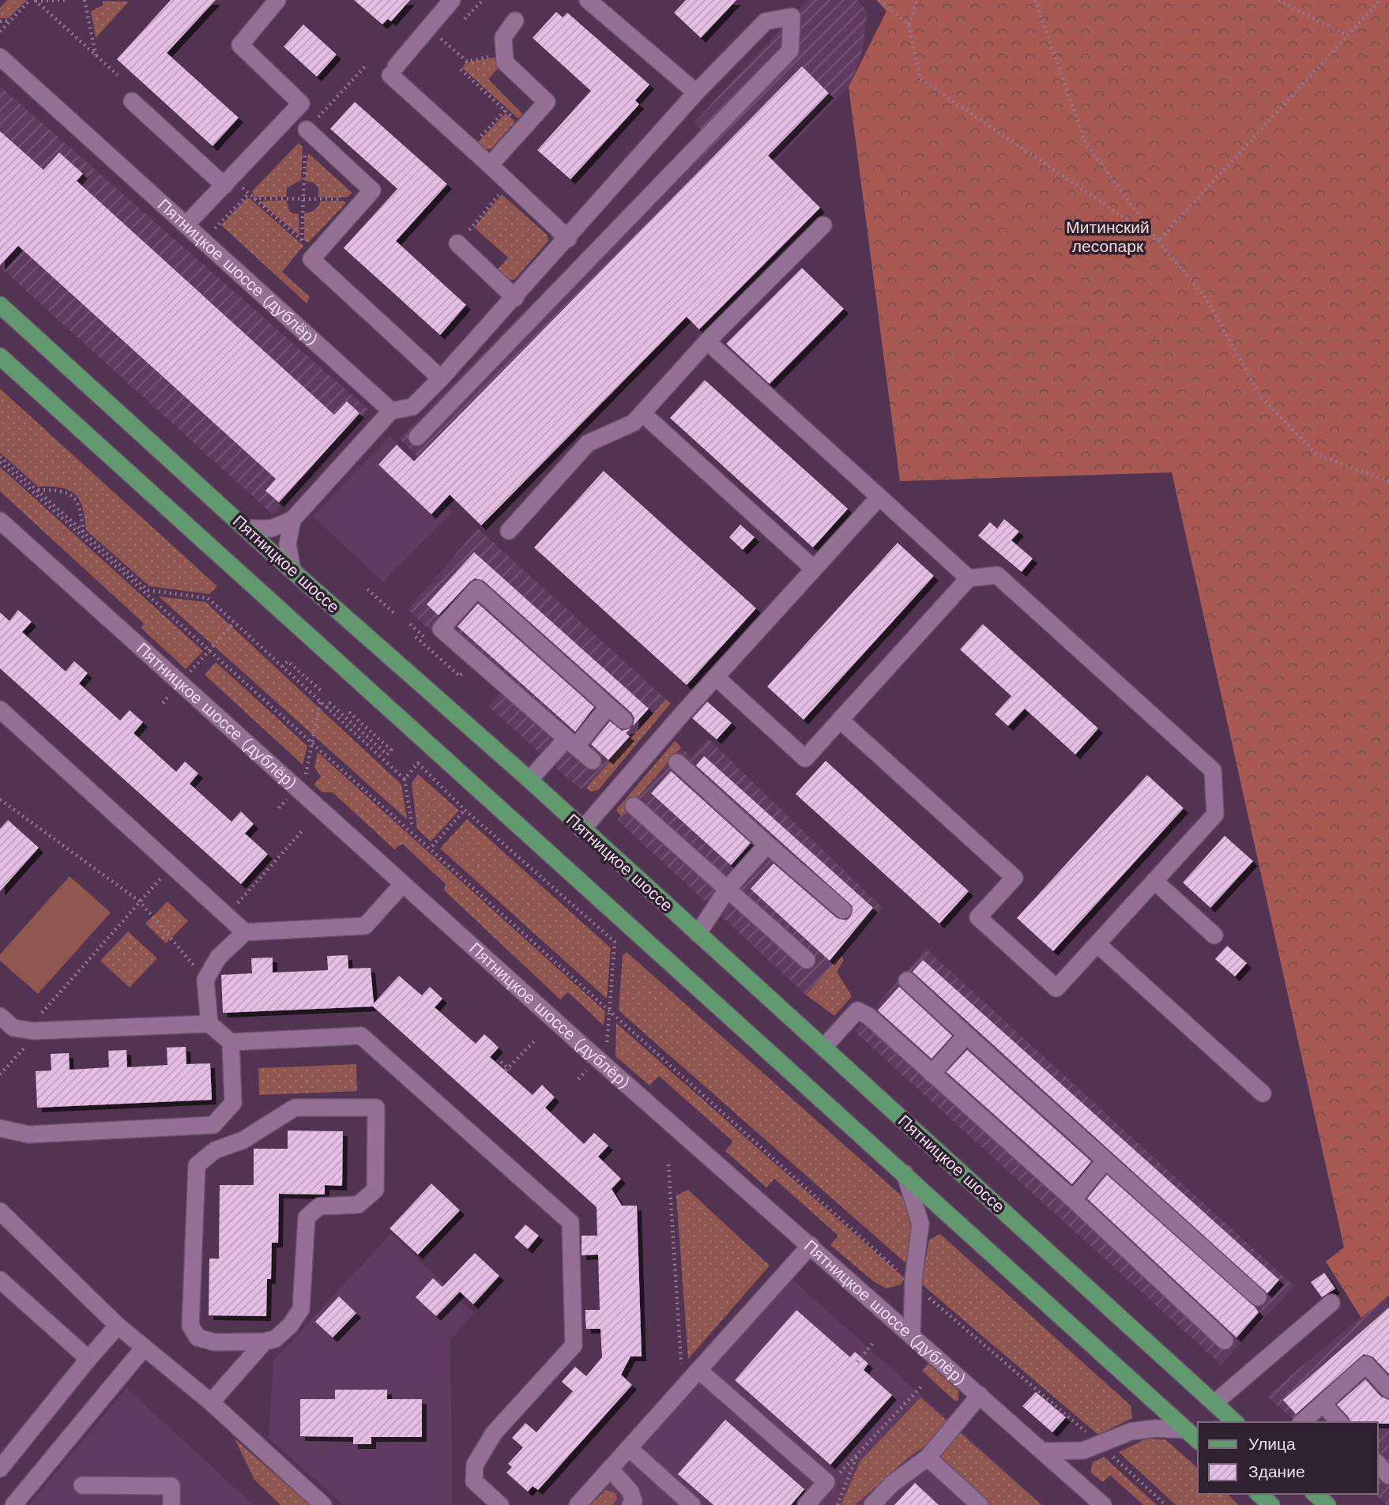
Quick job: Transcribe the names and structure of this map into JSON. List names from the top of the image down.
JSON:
{
  "streets": {
    "main road": ["Пятницкое шоссе"],
    "street": ["Пятницкое шоссе (дублёр)"]
  },
  "parks": ["Митинский лесопарк"],
  "legend": ["Улица", "Здание"]
}
